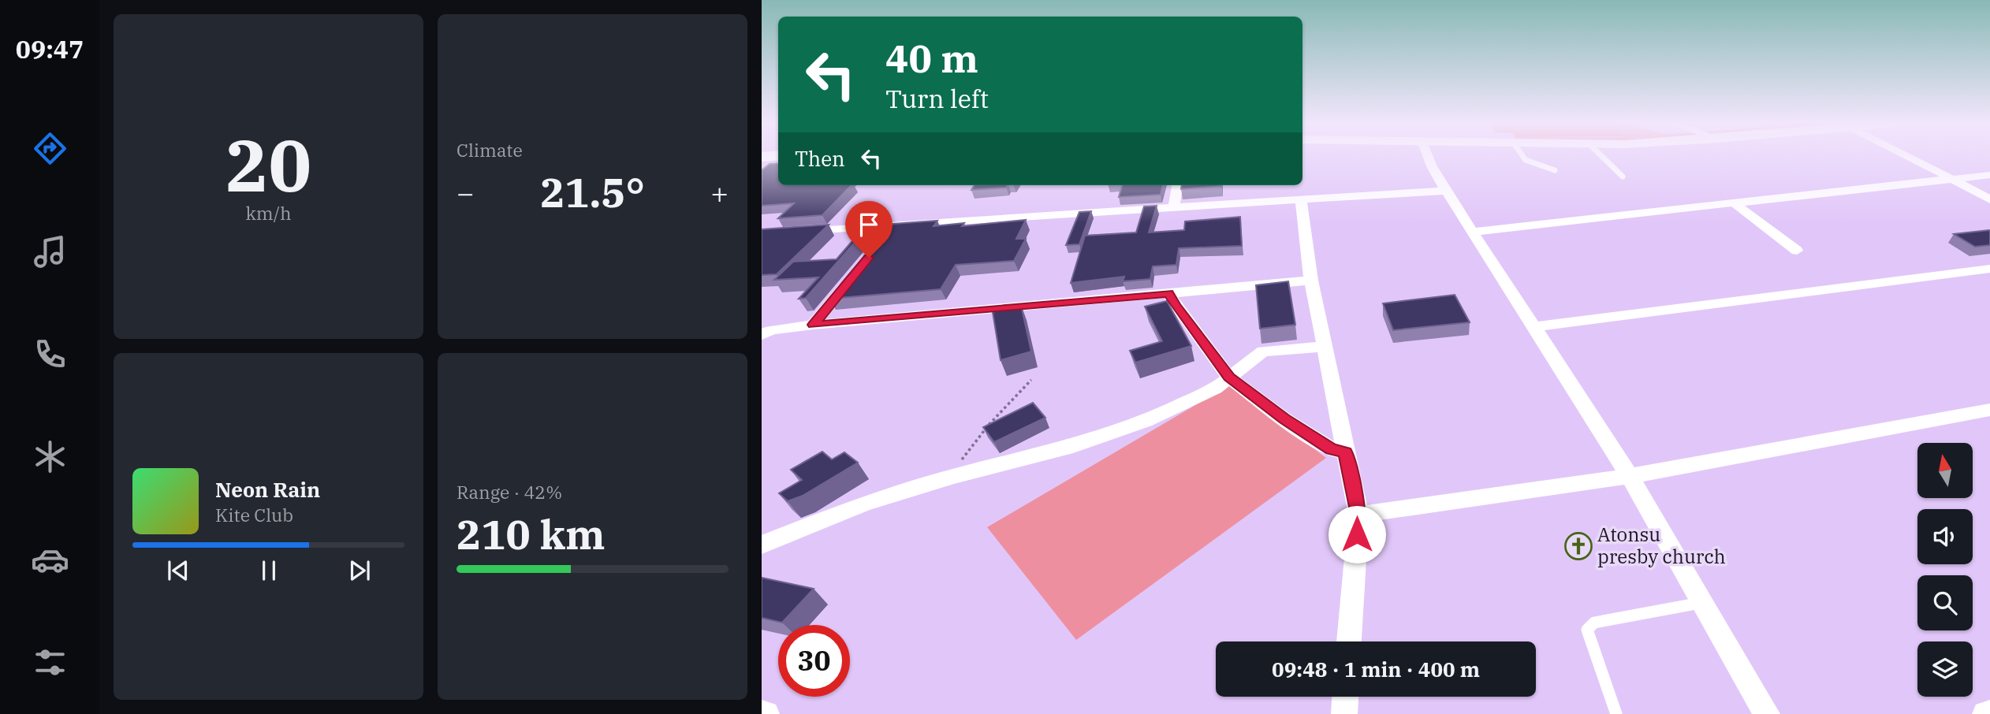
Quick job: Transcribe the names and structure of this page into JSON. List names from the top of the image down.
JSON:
{
  "places": {
    "church": ["Atonsu presby church"]
  },
  "north": "top",
  "page": {
    "tabs": "09:47",
    "tile": [
      ["20", "km/h"],
      "Climate",
      ["Range · 42%", "210 km"]
    ],
    "turn": ["40 m", "Turn left"],
    "then": "Then",
    "heat": ["−", "21.5°", "+"],
    "song": ["Neon Rain", "Kite Club"],
    "limit": "30",
    "trip": "09:48 · 1 min · 400 m"
  }
}
